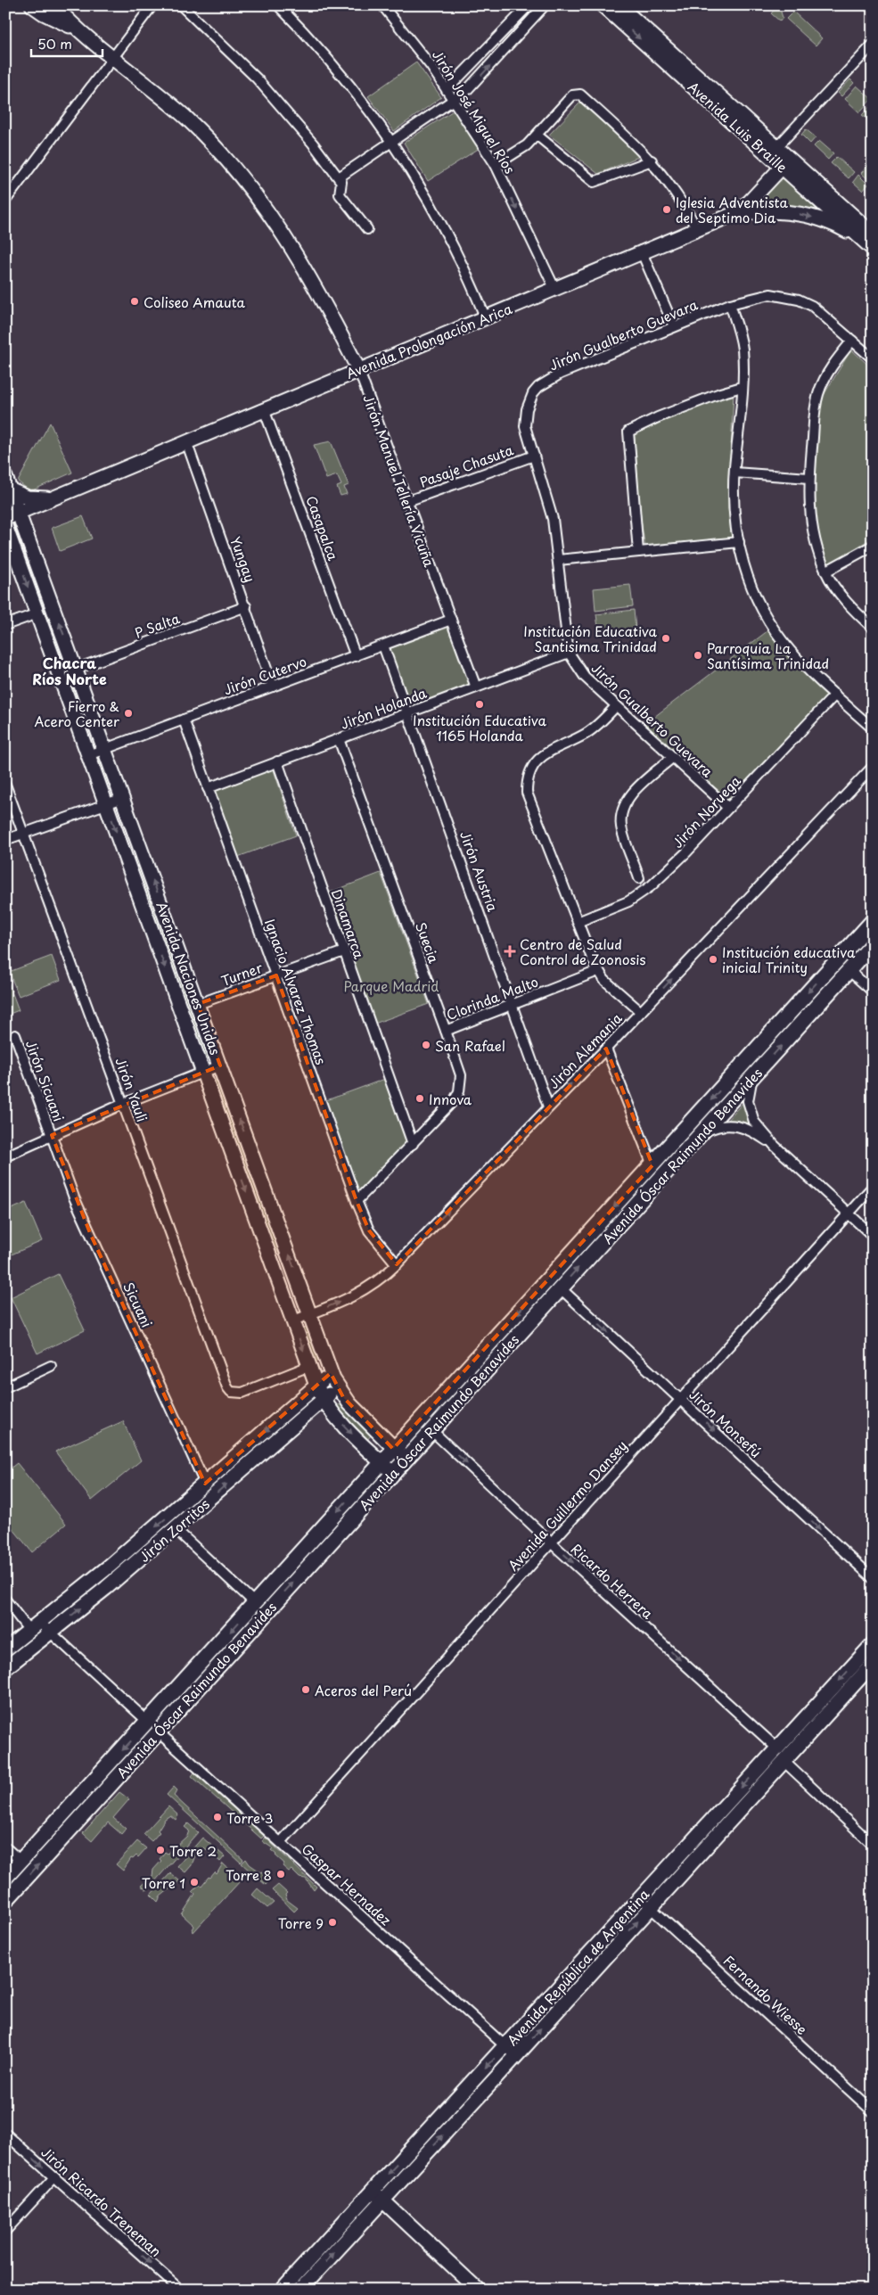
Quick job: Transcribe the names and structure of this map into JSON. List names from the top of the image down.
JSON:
{
  "streets": {
    "main road": [
      "Avenida Luis Braille",
      "Avenida Prolongación Arica",
      "Jirón Manuel Tellería Vicuña",
      "Avenida Naciones Unidas",
      "Avenida Óscar Raimundo Benavides",
      "Jirón Zorritos",
      "Avenida República de Argentina"
    ],
    "street": [
      "Jirón José Miguel Ríos",
      "Jirón Gualberto Guevara",
      "Pasaje Chasuta",
      "Casapalca",
      "Yungay",
      "P Salta",
      "Jirón Cutervo",
      "Jirón Holanda",
      "Jirón Noruega",
      "Jirón Austria",
      "Dinamarca",
      "Suecia",
      "Turner",
      "Ignacio Alvarez Thomas",
      "Clorinda Malto",
      "Jirón Alemania",
      "Jirón Sicuani",
      "Jirón Yauli",
      "Sicuani",
      "Jirón Monsefú",
      "Avenida Guillermo Dansey",
      "Ricardo Herrera",
      "Gaspar Hernadez",
      "Fernando Wiesse",
      "Jirón Ricardo Treneman"
    ]
  },
  "crossings": [
    ["Jirón José Miguel Ríos", "Avenida Prolongación Arica"],
    ["Avenida Luis Braille", "Avenida Prolongación Arica"],
    ["Jirón Gualberto Guevara", "Pasaje Chasuta"],
    ["Jirón Gualberto Guevara", "Jirón Holanda"],
    ["Jirón Gualberto Guevara", "Jirón Noruega"],
    ["Avenida Prolongación Arica", "Jirón Manuel Tellería Vicuña"],
    ["Avenida Prolongación Arica", "Casapalca"],
    ["Avenida Prolongación Arica", "Yungay"],
    ["Avenida Prolongación Arica", "Avenida Naciones Unidas"],
    ["Pasaje Chasuta", "Jirón Manuel Tellería Vicuña"],
    ["Jirón Manuel Tellería Vicuña", "Jirón Cutervo"],
    ["Jirón Manuel Tellería Vicuña", "Jirón Holanda"],
    ["Casapalca", "Jirón Cutervo"],
    ["Yungay", "P Salta"],
    ["Yungay", "Jirón Cutervo"],
    ["P Salta", "Avenida Naciones Unidas"],
    ["Jirón Cutervo", "Jirón Austria"],
    ["Jirón Cutervo", "Avenida Naciones Unidas"],
    ["Jirón Cutervo", "Ignacio Alvarez Thomas"],
    ["Jirón Holanda", "Jirón Austria"],
    ["Jirón Holanda", "Dinamarca"],
    ["Jirón Holanda", "Suecia"],
    ["Jirón Holanda", "Ignacio Alvarez Thomas"],
    ["Jirón Austria", "Clorinda Malto"],
    ["Jirón Austria", "Jirón Alemania"],
    ["Dinamarca", "Suecia"],
    ["Dinamarca", "Turner"],
    ["Suecia", "Ignacio Alvarez Thomas"],
    ["Suecia", "Clorinda Malto"],
    ["Turner", "Avenida Naciones Unidas"],
    ["Turner", "Ignacio Alvarez Thomas"],
    ["Avenida Naciones Unidas", "Jirón Alemania"],
    ["Avenida Naciones Unidas", "Jirón Yauli"],
    ["Avenida Naciones Unidas", "Avenida Óscar Raimundo Benavides"],
    ["Avenida Naciones Unidas", "Jirón Zorritos"],
    ["Ignacio Alvarez Thomas", "Jirón Alemania"],
    ["Jirón Sicuani", "Sicuani"],
    ["Avenida Óscar Raimundo Benavides", "Jirón Monsefú"],
    ["Avenida Óscar Raimundo Benavides", "Ricardo Herrera"],
    ["Avenida Óscar Raimundo Benavides", "Gaspar Hernadez"],
    ["Sicuani", "Jirón Zorritos"],
    ["Jirón Monsefú", "Avenida Guillermo Dansey"],
    ["Avenida Guillermo Dansey", "Ricardo Herrera"],
    ["Avenida Guillermo Dansey", "Gaspar Hernadez"],
    ["Ricardo Herrera", "Avenida República de Argentina"],
    ["Gaspar Hernadez", "Avenida República de Argentina"],
    ["Avenida República de Argentina", "Fernando Wiesse"]
  ],
  "one_way": [
    "Jirón Alemania",
    "Jirón Monsefú",
    "Ricardo Herrera",
    "Jirón Ricardo Treneman"
  ],
  "districts": ["Chacra Ríos Norte"],
  "parks": ["Parque Madrid"],
  "places": {
    "other": [
      "Iglesia Adventista del Septimo Dia",
      "Coliseo Amauta",
      "Institución Educativa Santisima Trinidad",
      "Parroquia La Santísima Trinidad",
      "Institución Educativa 1165 Holanda",
      "Fierro & Acero Center",
      "Institución educativa inicial Trinity",
      "San Rafael",
      "Innova",
      "Aceros del Perú",
      "Torre 3",
      "Torre 2",
      "Torre 8",
      "Torre 1",
      "Torre 9"
    ],
    "health": ["Centro de Salud Control de Zoonosis"]
  },
  "scale_bar": "50 m"
}
